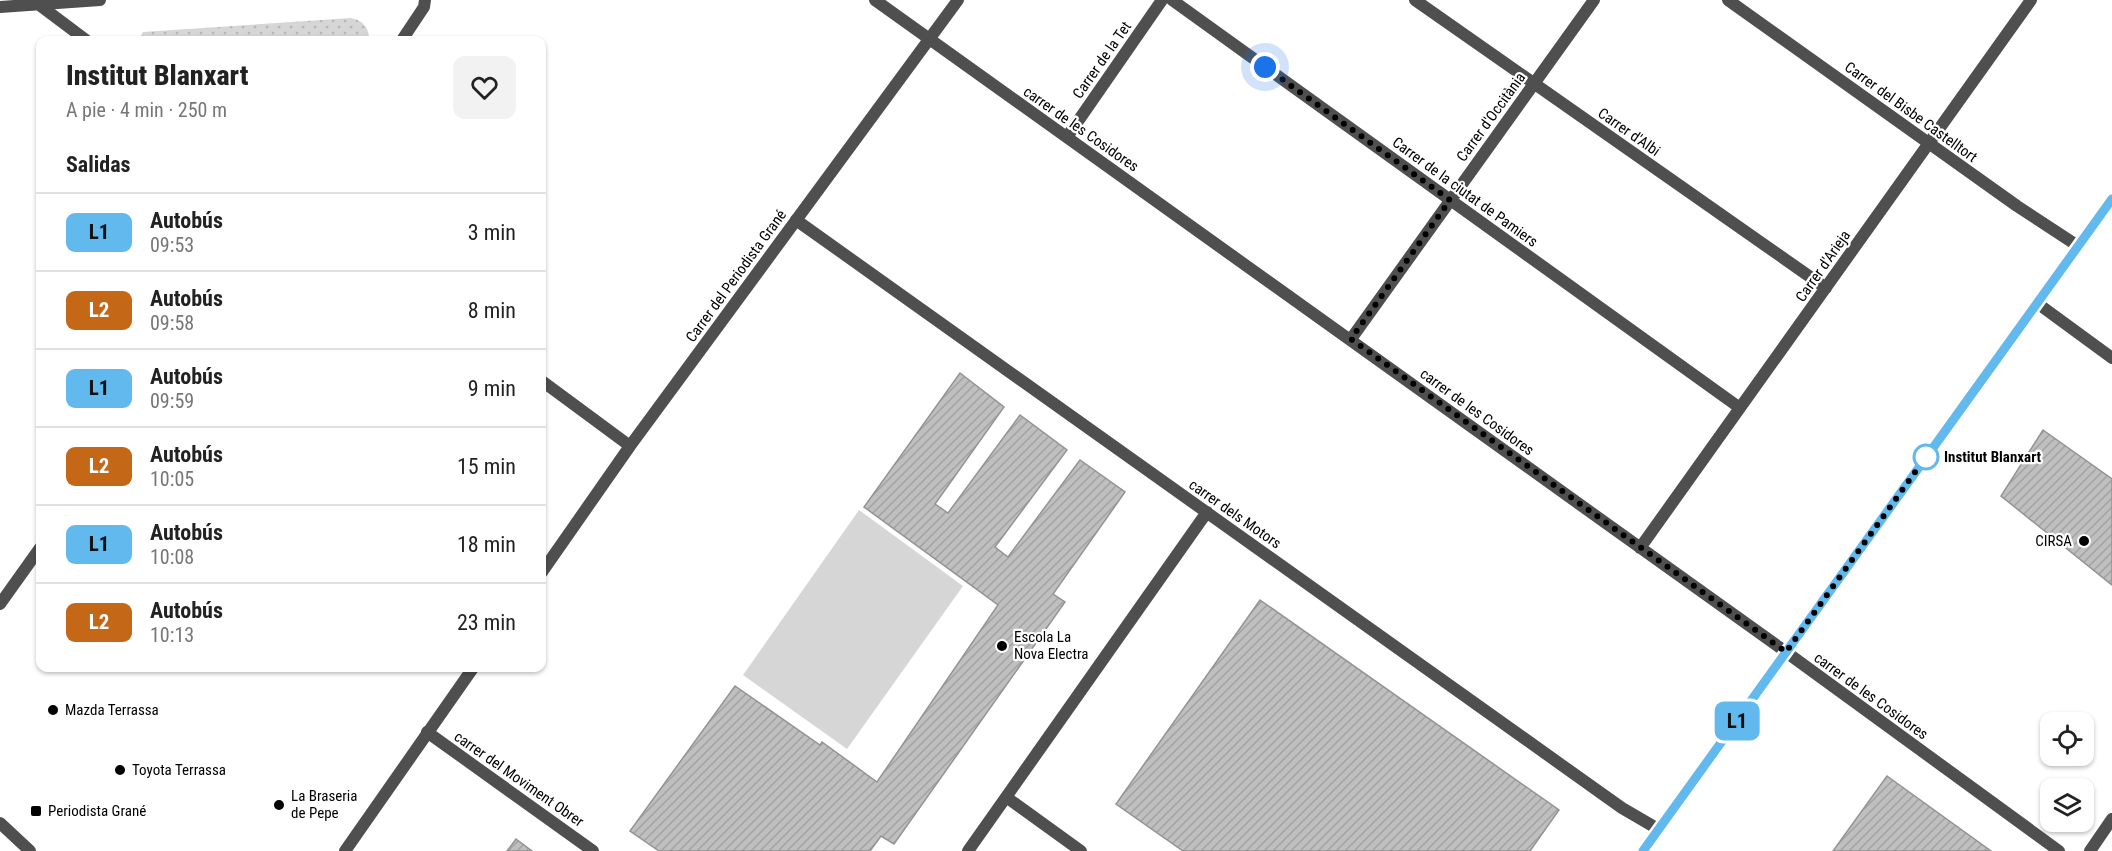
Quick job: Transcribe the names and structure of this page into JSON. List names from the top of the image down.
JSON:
{
  "streets": {
    "street": [
      "Carrer de la Tet",
      "Carrer del Bisbe Castelltort",
      "Carrer d'Occitània",
      "carrer de les Cosidores",
      "Carrer d'Albi",
      "Carrer de la ciutat de Pamiers",
      "Carrer d'Arieja",
      "Carrer del Periodista Grané",
      "carrer dels Motors",
      "carrer del Moviment Obrer"
    ]
  },
  "crossings": [
    ["Carrer de la Tet", "carrer de les Cosidores"],
    ["Carrer del Bisbe Castelltort", "Carrer d'Arieja"],
    ["Carrer d'Occitània", "carrer de les Cosidores"],
    ["Carrer d'Occitània", "Carrer d'Albi"],
    ["Carrer d'Occitània", "Carrer de la ciutat de Pamiers"],
    ["carrer de les Cosidores", "Carrer d'Arieja"],
    ["carrer de les Cosidores", "Carrer del Periodista Grané"],
    ["Carrer d'Albi", "Carrer d'Arieja"],
    ["Carrer de la ciutat de Pamiers", "Carrer d'Arieja"],
    ["Carrer del Periodista Grané", "carrer dels Motors"]
  ],
  "places": {
    "other": [
      "Institut Blanxart",
      "CIRSA",
      "Escola La Nova Electra",
      "Mazda Terrassa",
      "Toyota Terrassa",
      "La Braseria de Pepe"
    ],
    "transit": ["Periodista Grané"]
  },
  "lines": ["bus line L1"],
  "page": {
    "on_map": "L1",
    "heading": [
      ["Institut Blanxart", "A pie · 4 min · 250 m"],
      "Salidas"
    ],
    "list": [
      {
        "mark": "L1",
        "name": "Autobús",
        "note": "09:53",
        "value": "3 min"
      },
      {
        "mark": "L2",
        "name": "Autobús",
        "note": "09:58",
        "value": "8 min"
      },
      {
        "mark": "L1",
        "name": "Autobús",
        "note": "09:59",
        "value": "9 min"
      },
      {
        "mark": "L2",
        "name": "Autobús",
        "note": "10:05",
        "value": "15 min"
      },
      {
        "mark": "L1",
        "name": "Autobús",
        "note": "10:08",
        "value": "18 min"
      },
      {
        "mark": "L2",
        "name": "Autobús",
        "note": "10:13",
        "value": "23 min"
      }
    ]
  }
}
